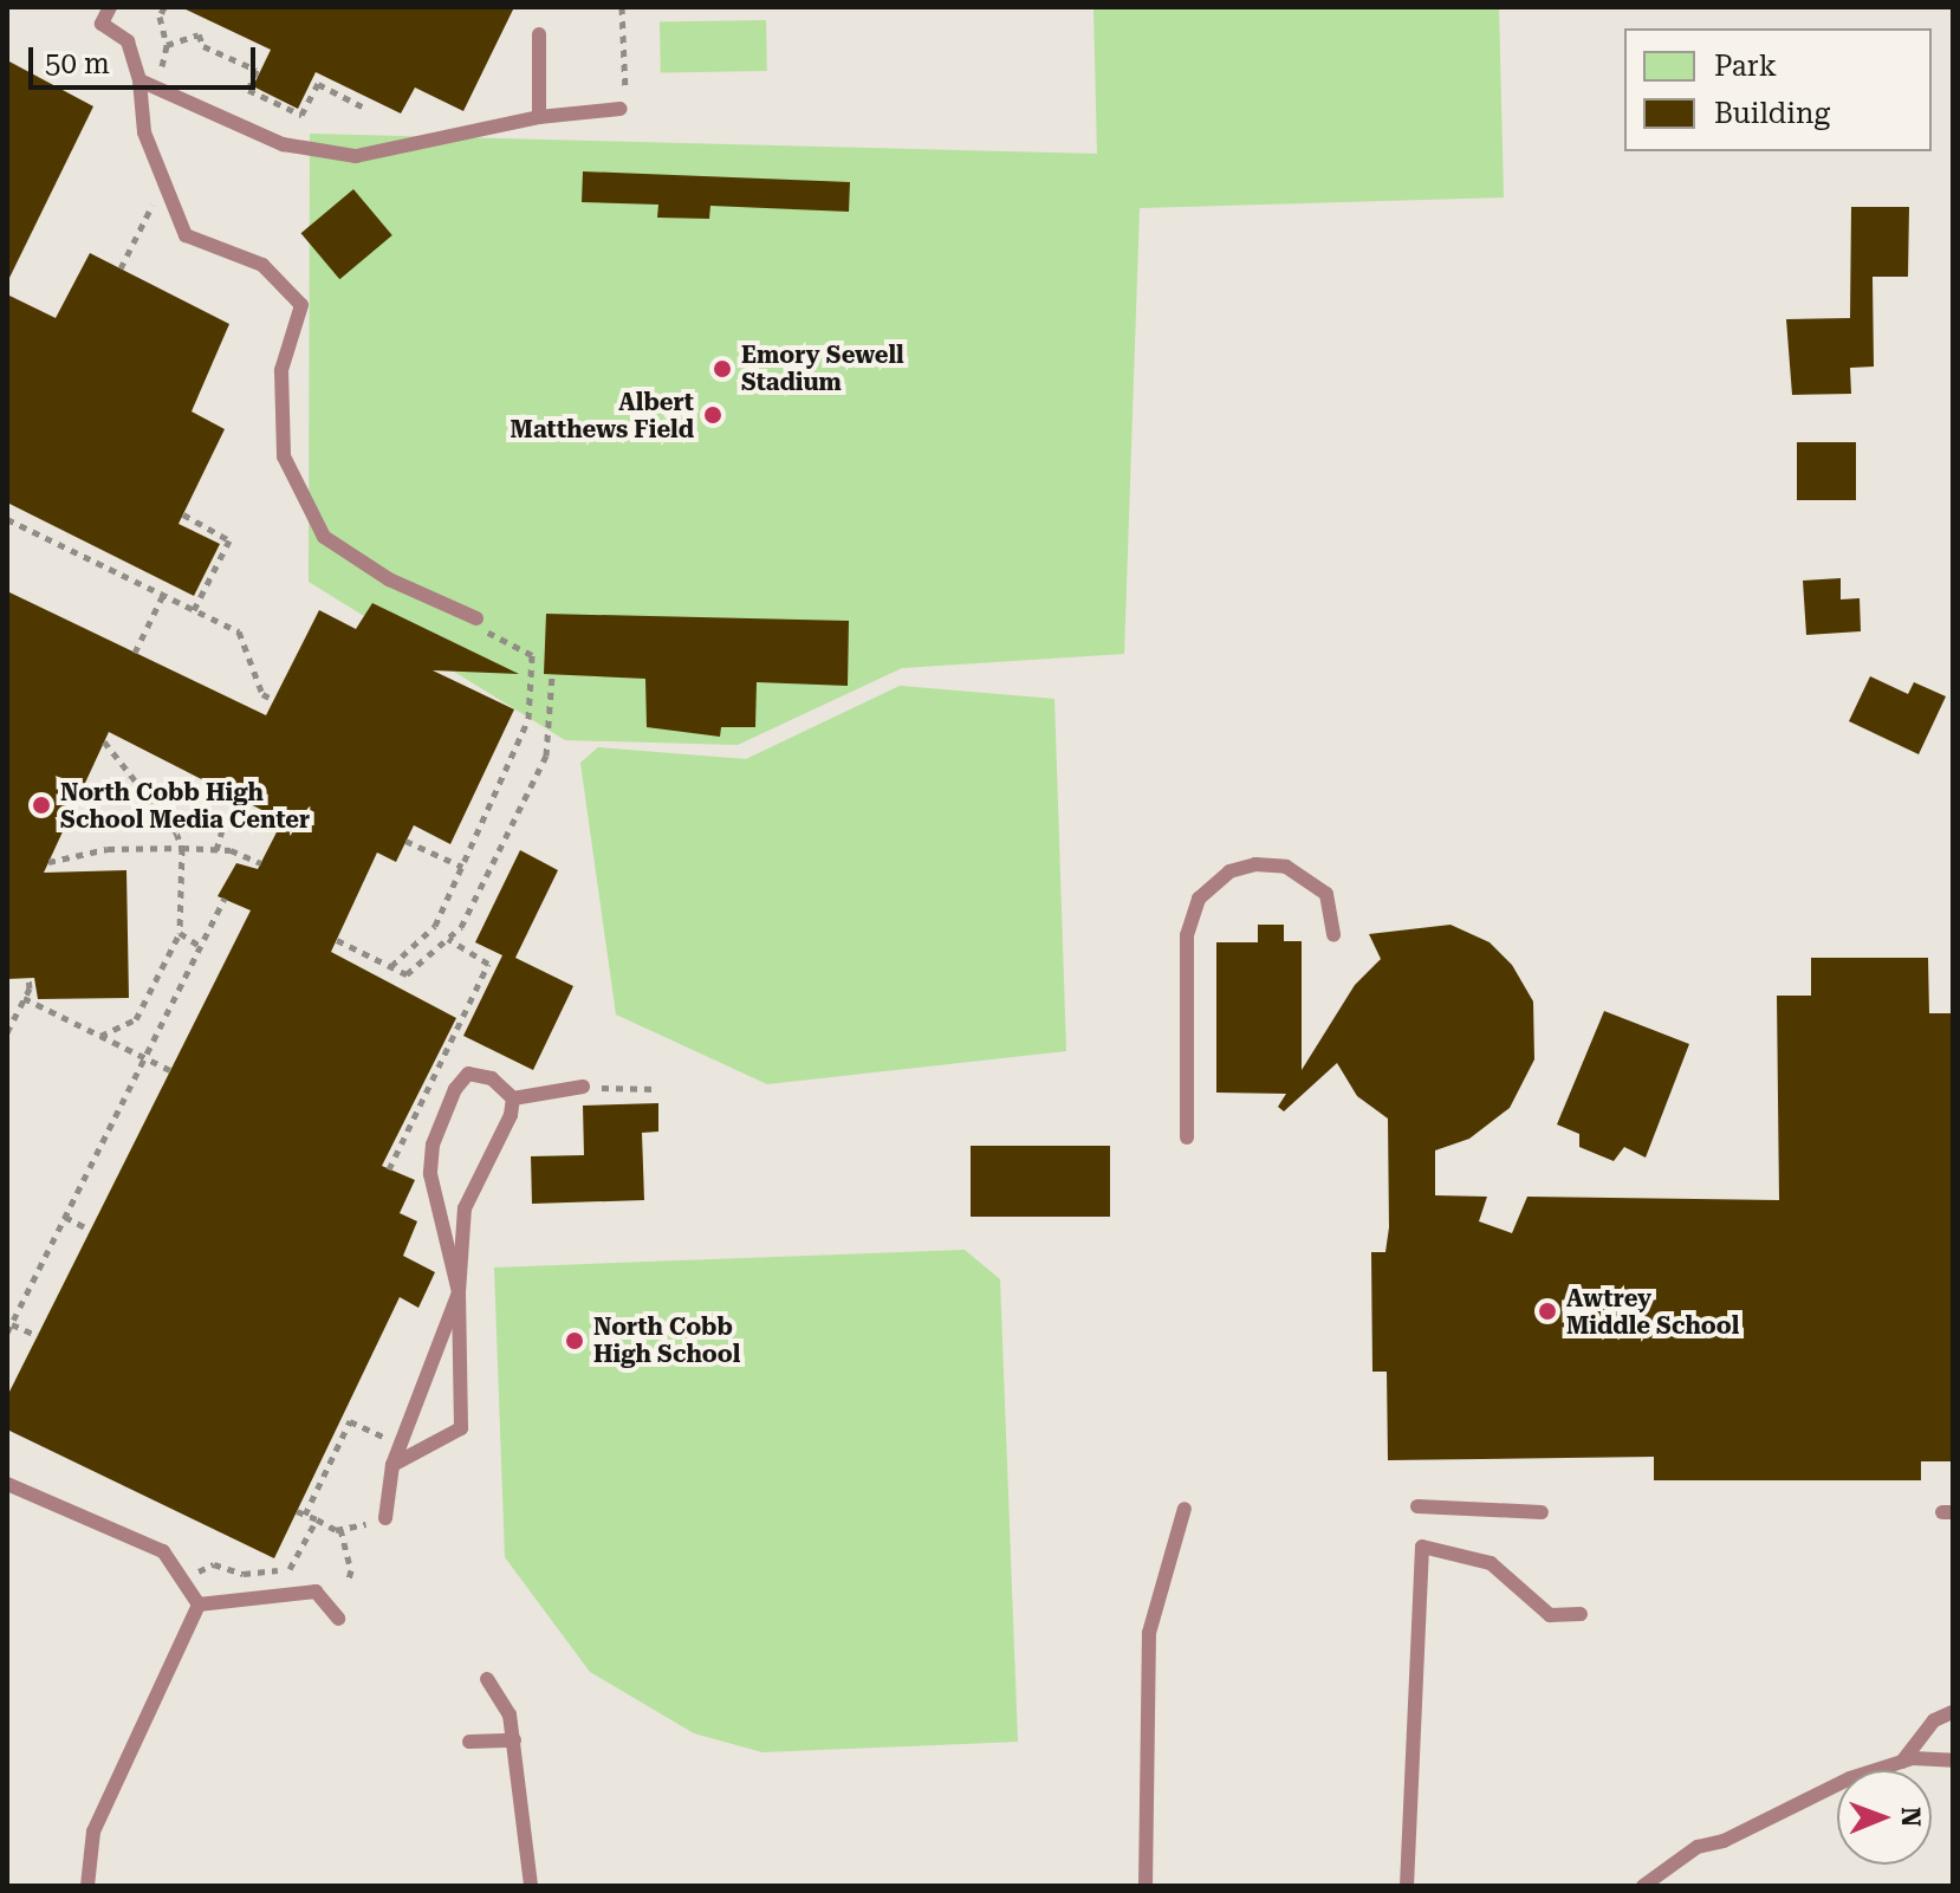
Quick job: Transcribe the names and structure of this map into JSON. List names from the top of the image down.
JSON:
{
  "places": [
    "Emory Sewell Stadium",
    "Albert Matthews Field",
    "North Cobb High School Media Center",
    "Awtrey Middle School",
    "North Cobb High School"
  ],
  "legend": ["Park", "Building"],
  "scale_bar": "50 m",
  "north": "right"
}
